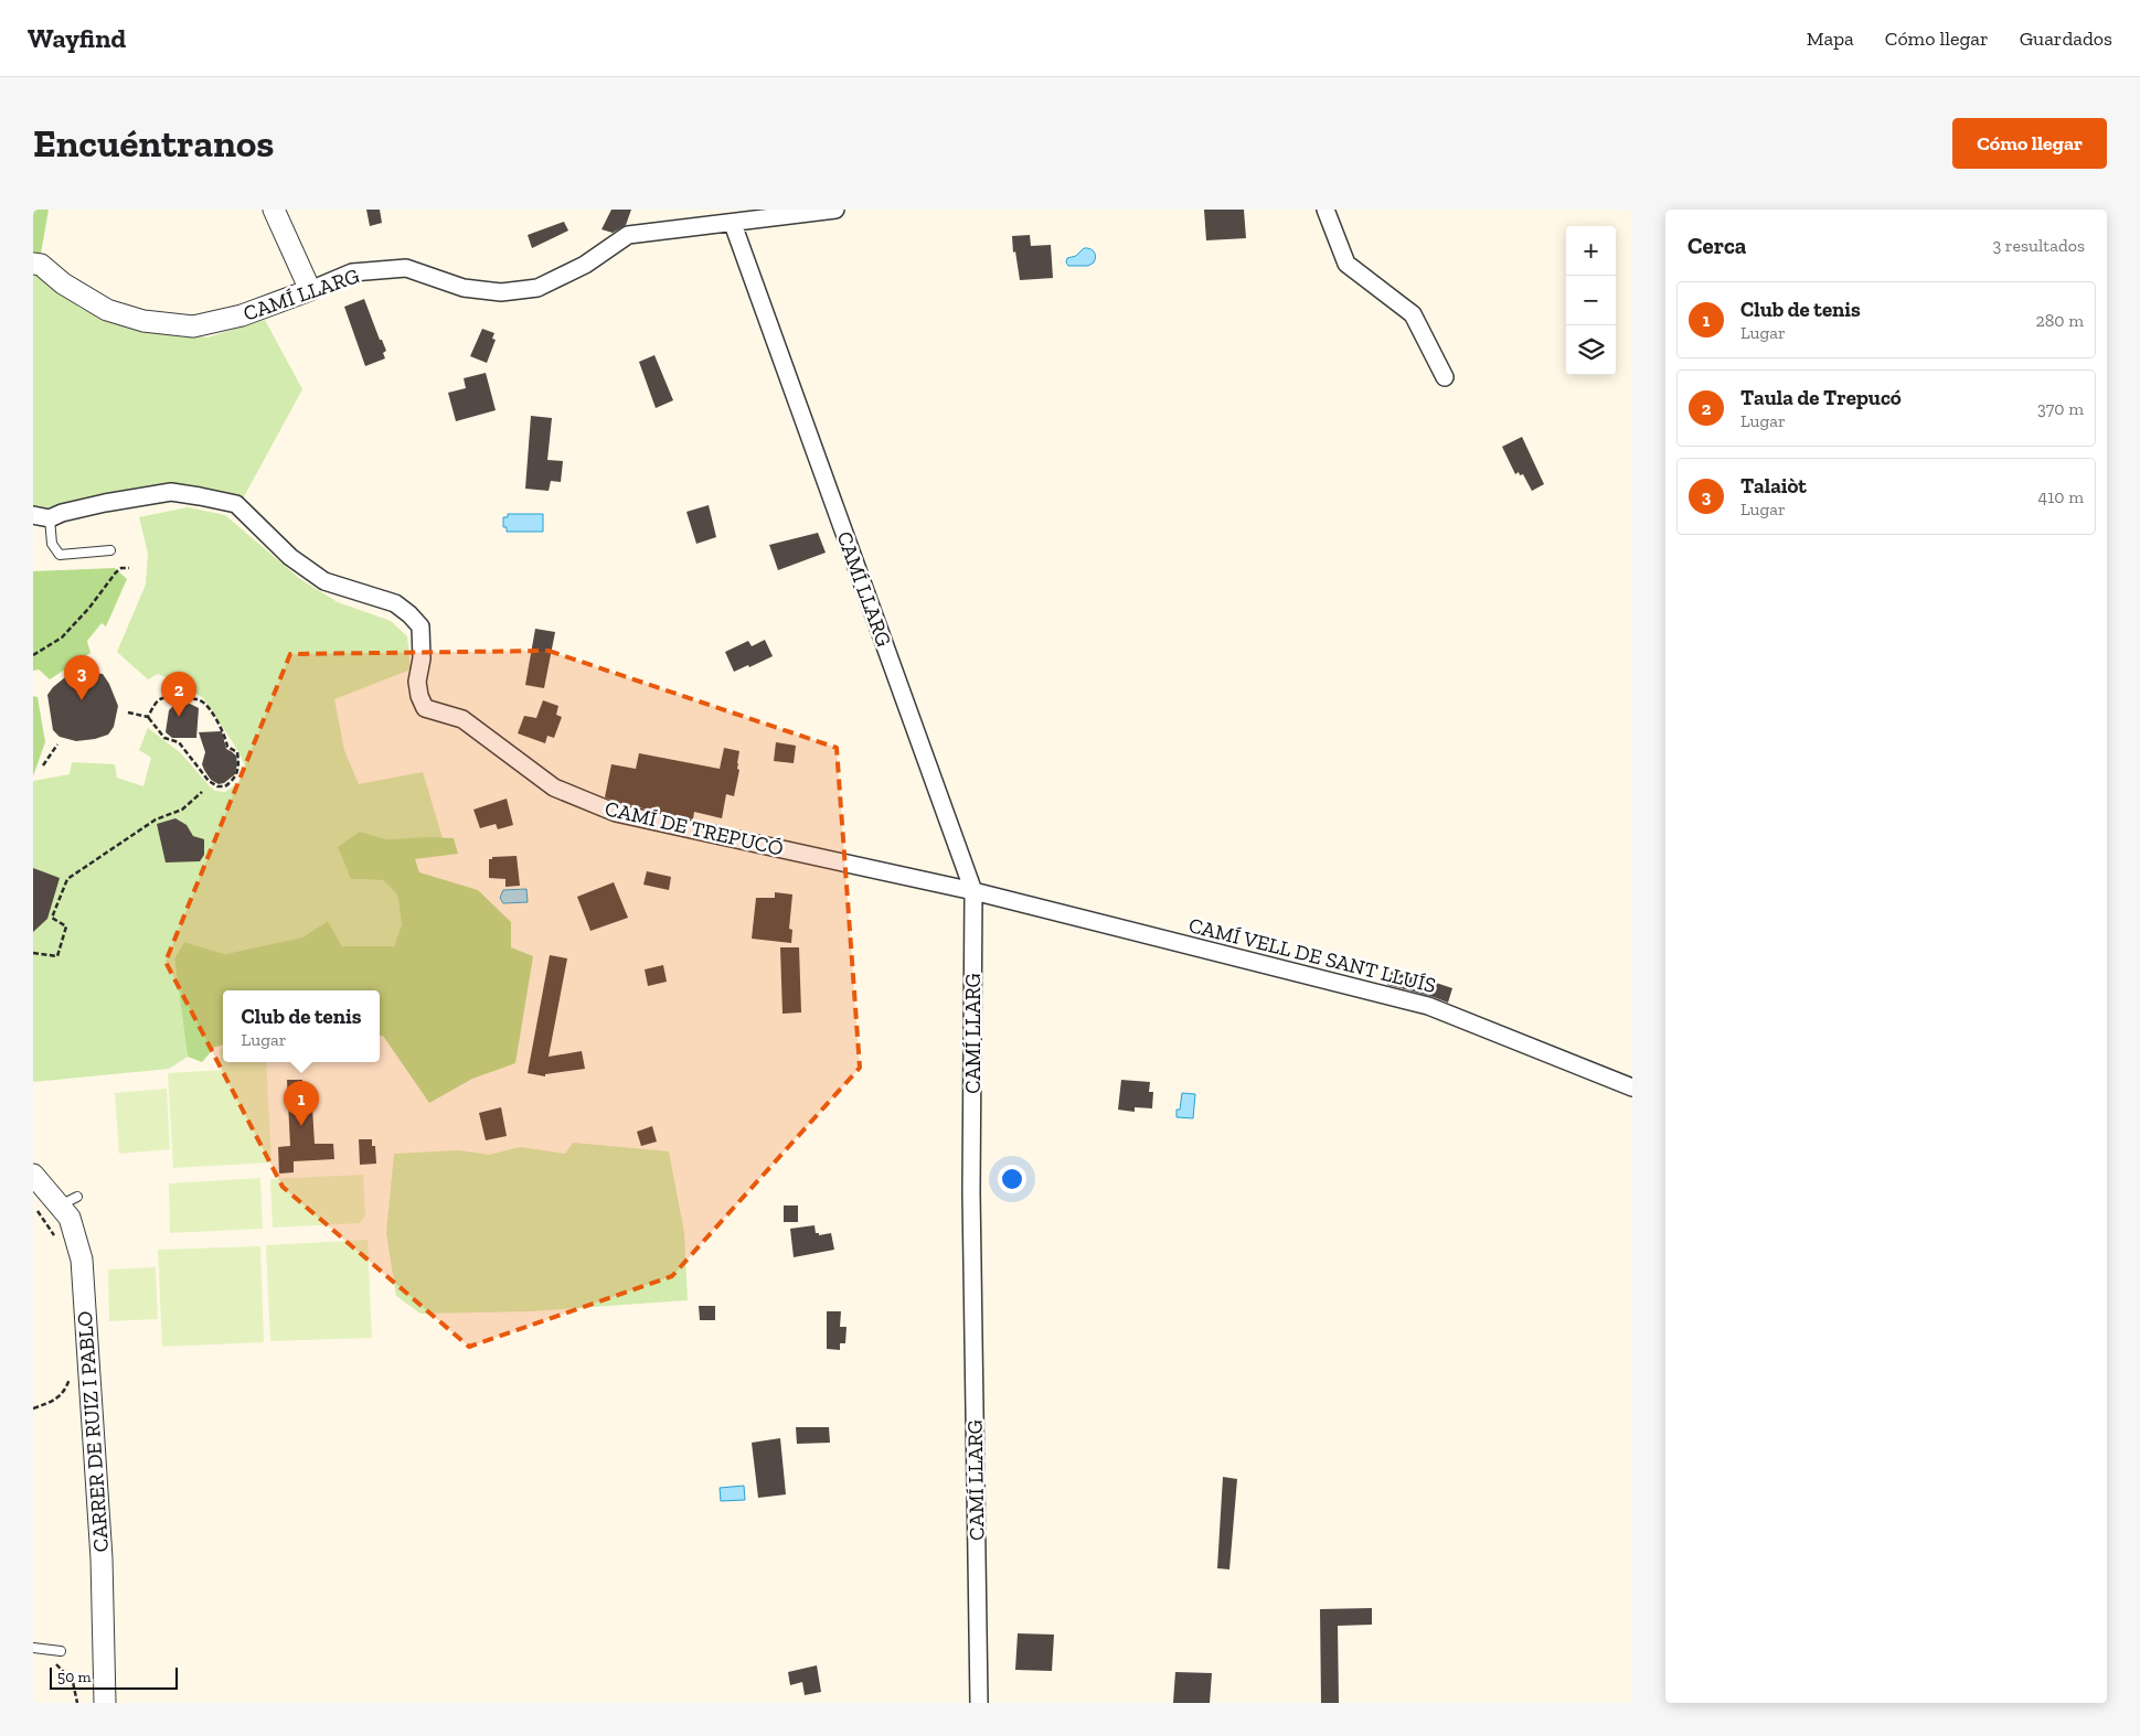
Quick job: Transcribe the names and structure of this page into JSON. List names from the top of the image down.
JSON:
{
  "streets": {
    "street": [
      "CAMÍ LLARG",
      "CAMÍ DE TREPUCÓ",
      "CAMÍ VELL DE SANT LLUÍS",
      "CARRER DE RUIZ I PABLO"
    ]
  },
  "crossings": [
    ["CAMÍ LLARG", "CAMÍ DE TREPUCÓ"],
    ["CAMÍ LLARG", "CAMÍ VELL DE SANT LLUÍS"],
    ["CAMÍ DE TREPUCÓ", "CAMÍ VELL DE SANT LLUÍS"]
  ],
  "scale_bar": "50 m",
  "page": {
    "header": "Wayfind",
    "nav": ["Mapa", "Cómo llegar", "Guardados"],
    "buttons": "Cómo llegar",
    "title": "Encuéntranos",
    "heading": ["Cerca", "3 resultados"],
    "map_buttons": ["+", "−"],
    "list": [
      {
        "mark": "1",
        "name": "Club de tenis",
        "note": "Lugar",
        "value": "280 m"
      },
      {
        "mark": "2",
        "name": "Taula de Trepucó",
        "note": "Lugar",
        "value": "370 m"
      },
      {
        "mark": "3",
        "name": "Talaiòt",
        "note": "Lugar",
        "value": "410 m"
      }
    ],
    "pins": ["3", "2", "1"],
    "popup": ["Club de tenis", "Lugar"],
    "scale": "50 m"
  }
}
